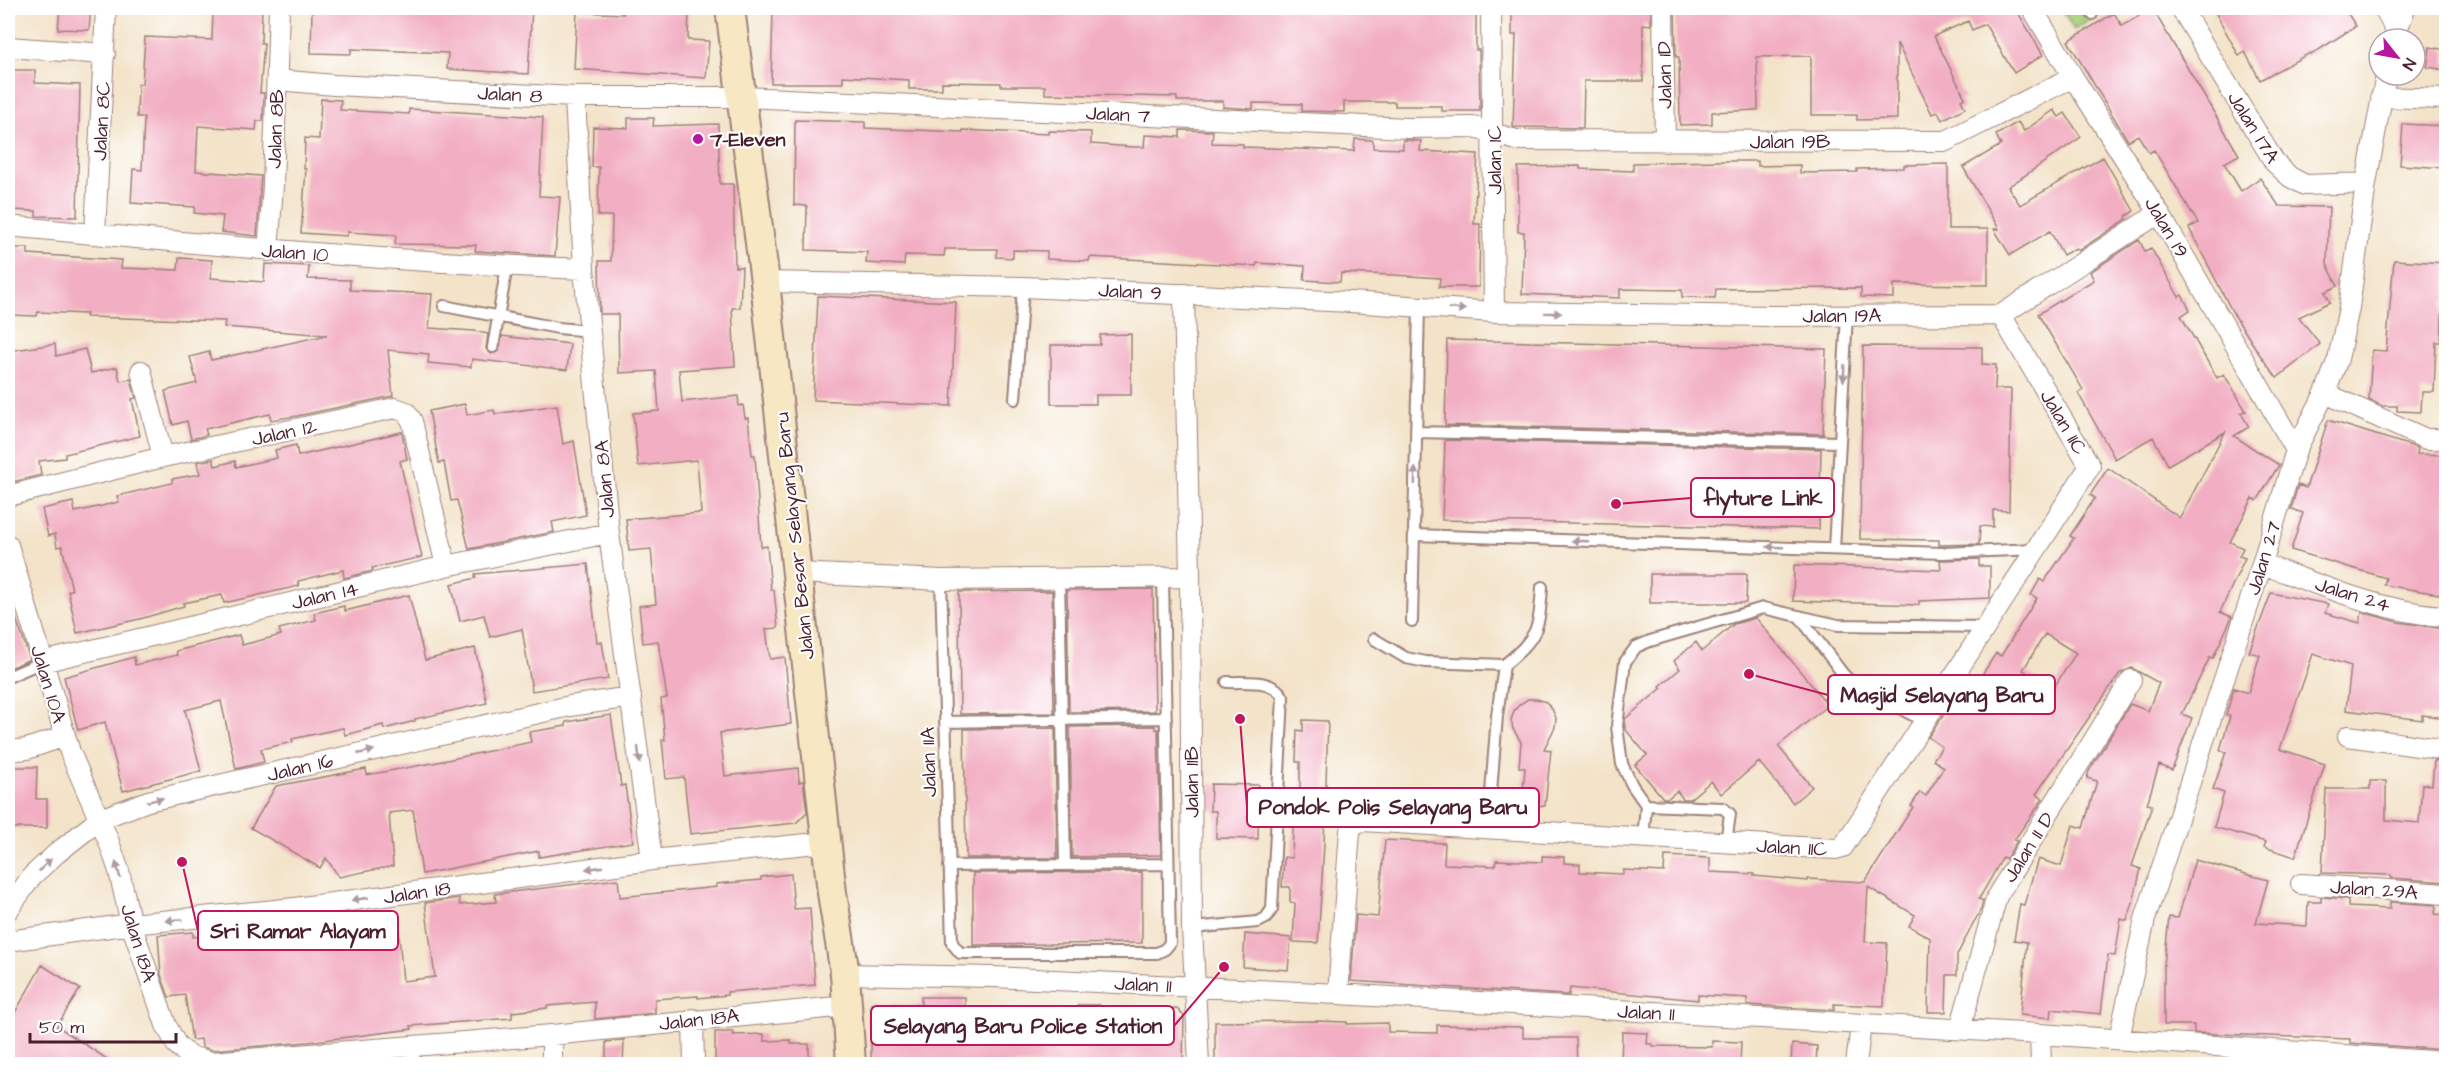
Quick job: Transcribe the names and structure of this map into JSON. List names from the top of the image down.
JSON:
{
  "streets": {
    "street": [
      "Jalan 1D",
      "Jalan 8",
      "Jalan 7",
      "Jalan 8C",
      "Jalan 17A",
      "Jalan 8B",
      "Jalan 19B",
      "Jalan 1C",
      "Jalan 19",
      "Jalan 10",
      "Jalan 9",
      "Jalan 19A",
      "Jalan 11C",
      "Jalan 12",
      "Jalan 8A",
      "Jalan Besar Selayang Baru",
      "Jalan 27",
      "Jalan 24",
      "Jalan 14",
      "Jalan 10A",
      "Jalan 16",
      "Jalan 11B",
      "Jalan 11 D",
      "Jalan 29A",
      "Jalan 18",
      "Jalan 18A",
      "Jalan 11"
    ],
    "lane": ["Jalan 11A"]
  },
  "crossings": [
    ["Jalan 1D", "Jalan 19B"],
    ["Jalan 8", "Jalan 7"],
    ["Jalan 8", "Jalan 8B"],
    ["Jalan 8", "Jalan 8A"],
    ["Jalan 8", "Jalan Besar Selayang Baru"],
    ["Jalan 7", "Jalan 19B"],
    ["Jalan 7", "Jalan 1C"],
    ["Jalan 7", "Jalan Besar Selayang Baru"],
    ["Jalan 8C", "Jalan 10"],
    ["Jalan 17A", "Jalan 27"],
    ["Jalan 8B", "Jalan 10"],
    ["Jalan 19B", "Jalan 1C"],
    ["Jalan 19B", "Jalan 19"],
    ["Jalan 1C", "Jalan 9"],
    ["Jalan 1C", "Jalan 19A"],
    ["Jalan 19", "Jalan 27"],
    ["Jalan 10", "Jalan 8A"],
    ["Jalan 9", "Jalan 19A"],
    ["Jalan 9", "Jalan Besar Selayang Baru"],
    ["Jalan 9", "Jalan 11B"],
    ["Jalan 19A", "Jalan 11C"],
    ["Jalan 11C", "Jalan 11"],
    ["Jalan 12", "Jalan 14"],
    ["Jalan 8A", "Jalan 14"],
    ["Jalan 8A", "Jalan 16"],
    ["Jalan 8A", "Jalan 18"],
    ["Jalan Besar Selayang Baru", "Jalan 18"],
    ["Jalan Besar Selayang Baru", "Jalan 18A"],
    ["Jalan Besar Selayang Baru", "Jalan 11"],
    ["Jalan 27", "Jalan 24"],
    ["Jalan 27", "Jalan 11"],
    ["Jalan 14", "Jalan 10A"],
    ["Jalan 10A", "Jalan 16"],
    ["Jalan 10A", "Jalan 18A"],
    ["Jalan 16", "Jalan 18A"],
    ["Jalan 11B", "Jalan 11"],
    ["Jalan 11 D", "Jalan 11"],
    ["Jalan 18", "Jalan 18A"]
  ],
  "one_way": ["Jalan 19A", "Jalan 16", "Jalan 18"],
  "places": [
    "7-Eleven",
    "flyture Link",
    "Masjid Selayang Baru",
    "Pondok Polis Selayang Baru",
    "Sri Ramar Alayam",
    "Selayang Baru Police Station"
  ],
  "scale_bar": "50 m",
  "north": "bottom right"
}
